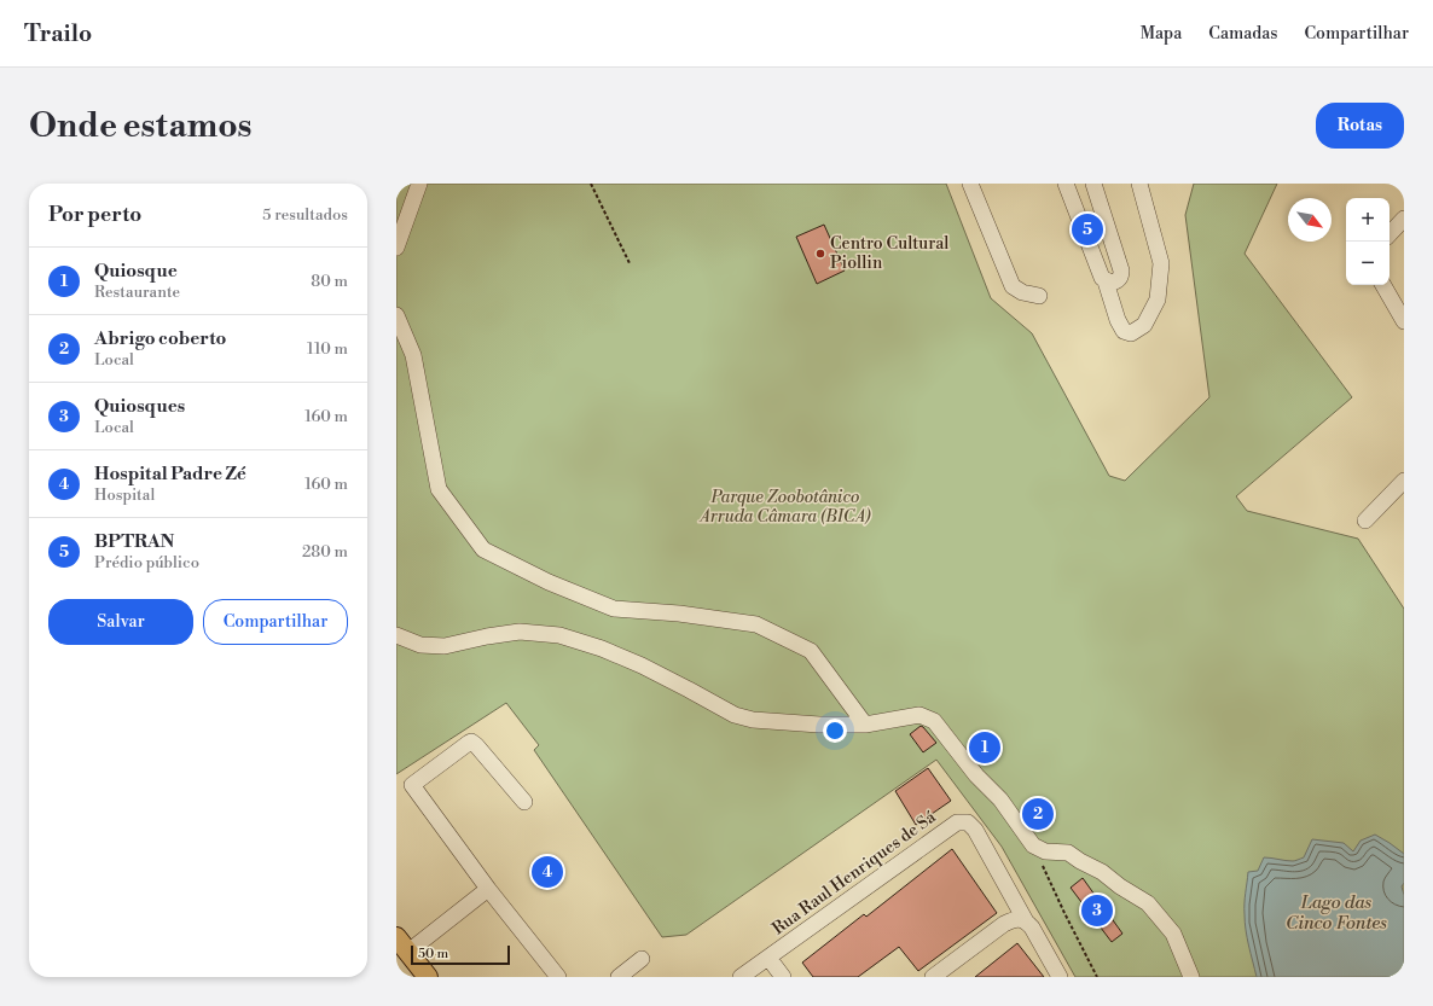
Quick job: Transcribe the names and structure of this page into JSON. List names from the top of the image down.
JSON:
{
  "streets": {
    "street": ["Rua Raul Henriques de Sá"]
  },
  "water": ["Lago das Cinco Fontes"],
  "parks": ["Parque Zoobotânico Arruda Câmara (BICA)"],
  "places": ["Centro Cultural Piollin"],
  "scale_bar": "50 m",
  "north": "bottom right",
  "page": {
    "header": "Trailo",
    "nav": ["Mapa", "Camadas", "Compartilhar"],
    "buttons": [
      "Rotas",
      ["Salvar", "Compartilhar"]
    ],
    "title": "Onde estamos",
    "heading": ["Por perto", "5 resultados"],
    "map_buttons": ["+", "−"],
    "pins": [
      "5",
      "1",
      "2",
      "4",
      "3"
    ],
    "list": [
      {
        "mark": "1",
        "name": "Quiosque",
        "note": "Restaurante",
        "value": "80 m"
      },
      {
        "mark": "2",
        "name": "Abrigo coberto",
        "note": "Local",
        "value": "110 m"
      },
      {
        "mark": "3",
        "name": "Quiosques",
        "note": "Local",
        "value": "160 m"
      },
      {
        "mark": "4",
        "name": "Hospital Padre Zé",
        "note": "Hospital",
        "value": "160 m"
      },
      {
        "mark": "5",
        "name": "BPTRAN",
        "note": "Prédio público",
        "value": "280 m"
      }
    ],
    "scale": "50 m"
  }
}
